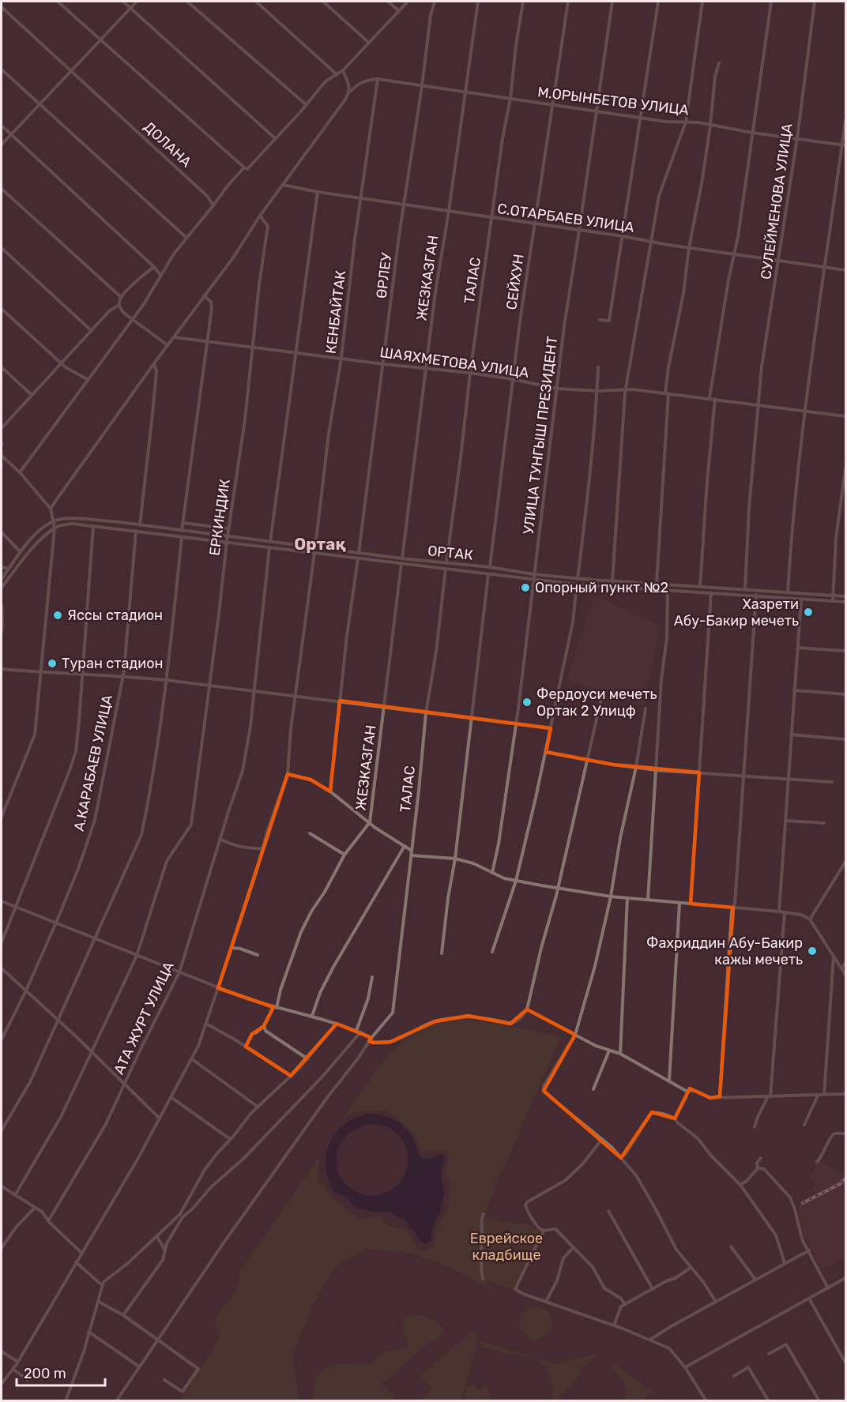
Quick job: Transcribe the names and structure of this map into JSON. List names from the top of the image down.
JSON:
{
  "streets": {
    "street": [
      "М.ОРЫНБЕТОВ УЛИЦА",
      "ДОЛАНА",
      "СУЛЕЙМЕНОВА УЛИЦА",
      "С.ОТАРБАЕВ УЛИЦА",
      "ӨРЛЕУ",
      "ЖЕЗКАЗГАН",
      "ТАЛАС",
      "СЕЙХУН",
      "КЕНБАЙТАК",
      "ШАЯХМЕТОВА УЛИЦА",
      "УЛИЦА ТУНГЫШ ПРЕЗИДЕНТ",
      "ЕРКИНДИК",
      "ОРТАК",
      "А.КАРАБАЕВ УЛИЦА",
      "АТА ЖУРТ УЛИЦА"
    ]
  },
  "crossings": [
    ["М.ОРЫНБЕТОВ УЛИЦА", "СУЛЕЙМЕНОВА УЛИЦА"],
    ["М.ОРЫНБЕТОВ УЛИЦА", "ӨРЛЕУ"],
    ["М.ОРЫНБЕТОВ УЛИЦА", "ЖЕЗКАЗГАН"],
    ["М.ОРЫНБЕТОВ УЛИЦА", "ТАЛАС"],
    ["М.ОРЫНБЕТОВ УЛИЦА", "СЕЙХУН"],
    ["М.ОРЫНБЕТОВ УЛИЦА", "КЕНБАЙТАК"],
    ["М.ОРЫНБЕТОВ УЛИЦА", "УЛИЦА ТУНГЫШ ПРЕЗИДЕНТ"],
    ["СУЛЕЙМЕНОВА УЛИЦА", "С.ОТАРБАЕВ УЛИЦА"],
    ["СУЛЕЙМЕНОВА УЛИЦА", "ШАЯХМЕТОВА УЛИЦА"],
    ["СУЛЕЙМЕНОВА УЛИЦА", "ОРТАК"],
    ["С.ОТАРБАЕВ УЛИЦА", "ӨРЛЕУ"],
    ["С.ОТАРБАЕВ УЛИЦА", "ЖЕЗКАЗГАН"],
    ["С.ОТАРБАЕВ УЛИЦА", "ТАЛАС"],
    ["С.ОТАРБАЕВ УЛИЦА", "СЕЙХУН"],
    ["С.ОТАРБАЕВ УЛИЦА", "КЕНБАЙТАК"],
    ["С.ОТАРБАЕВ УЛИЦА", "УЛИЦА ТУНГЫШ ПРЕЗИДЕНТ"],
    ["ӨРЛЕУ", "ШАЯХМЕТОВА УЛИЦА"],
    ["ӨРЛЕУ", "ОРТАК"],
    ["ЖЕЗКАЗГАН", "ШАЯХМЕТОВА УЛИЦА"],
    ["ЖЕЗКАЗГАН", "ОРТАК"],
    ["ТАЛАС", "ШАЯХМЕТОВА УЛИЦА"],
    ["ТАЛАС", "ОРТАК"],
    ["СЕЙХУН", "ШАЯХМЕТОВА УЛИЦА"],
    ["СЕЙХУН", "ОРТАК"],
    ["КЕНБАЙТАК", "ШАЯХМЕТОВА УЛИЦА"],
    ["КЕНБАЙТАК", "ОРТАК"],
    ["ШАЯХМЕТОВА УЛИЦА", "УЛИЦА ТУНГЫШ ПРЕЗИДЕНТ"],
    ["ШАЯХМЕТОВА УЛИЦА", "ЕРКИНДИК"],
    ["УЛИЦА ТУНГЫШ ПРЕЗИДЕНТ", "ОРТАК"],
    ["ЕРКИНДИК", "ОРТАК"],
    ["ОРТАК", "А.КАРАБАЕВ УЛИЦА"],
    ["ОРТАК", "АТА ЖУРТ УЛИЦА"]
  ],
  "districts": ["Ортақ"],
  "parks": ["Еврейское кладбище"],
  "places": [
    "Опорный пункт №2",
    "Хазрети Абу-Бакир мечеть",
    "Яссы стадион",
    "Туран стадион",
    "Фердоуси мечеть Ортак 2 Улицф",
    "Фахриддин Абу-Бакир кажы мечеть"
  ],
  "scale_bar": "200 m"
}
